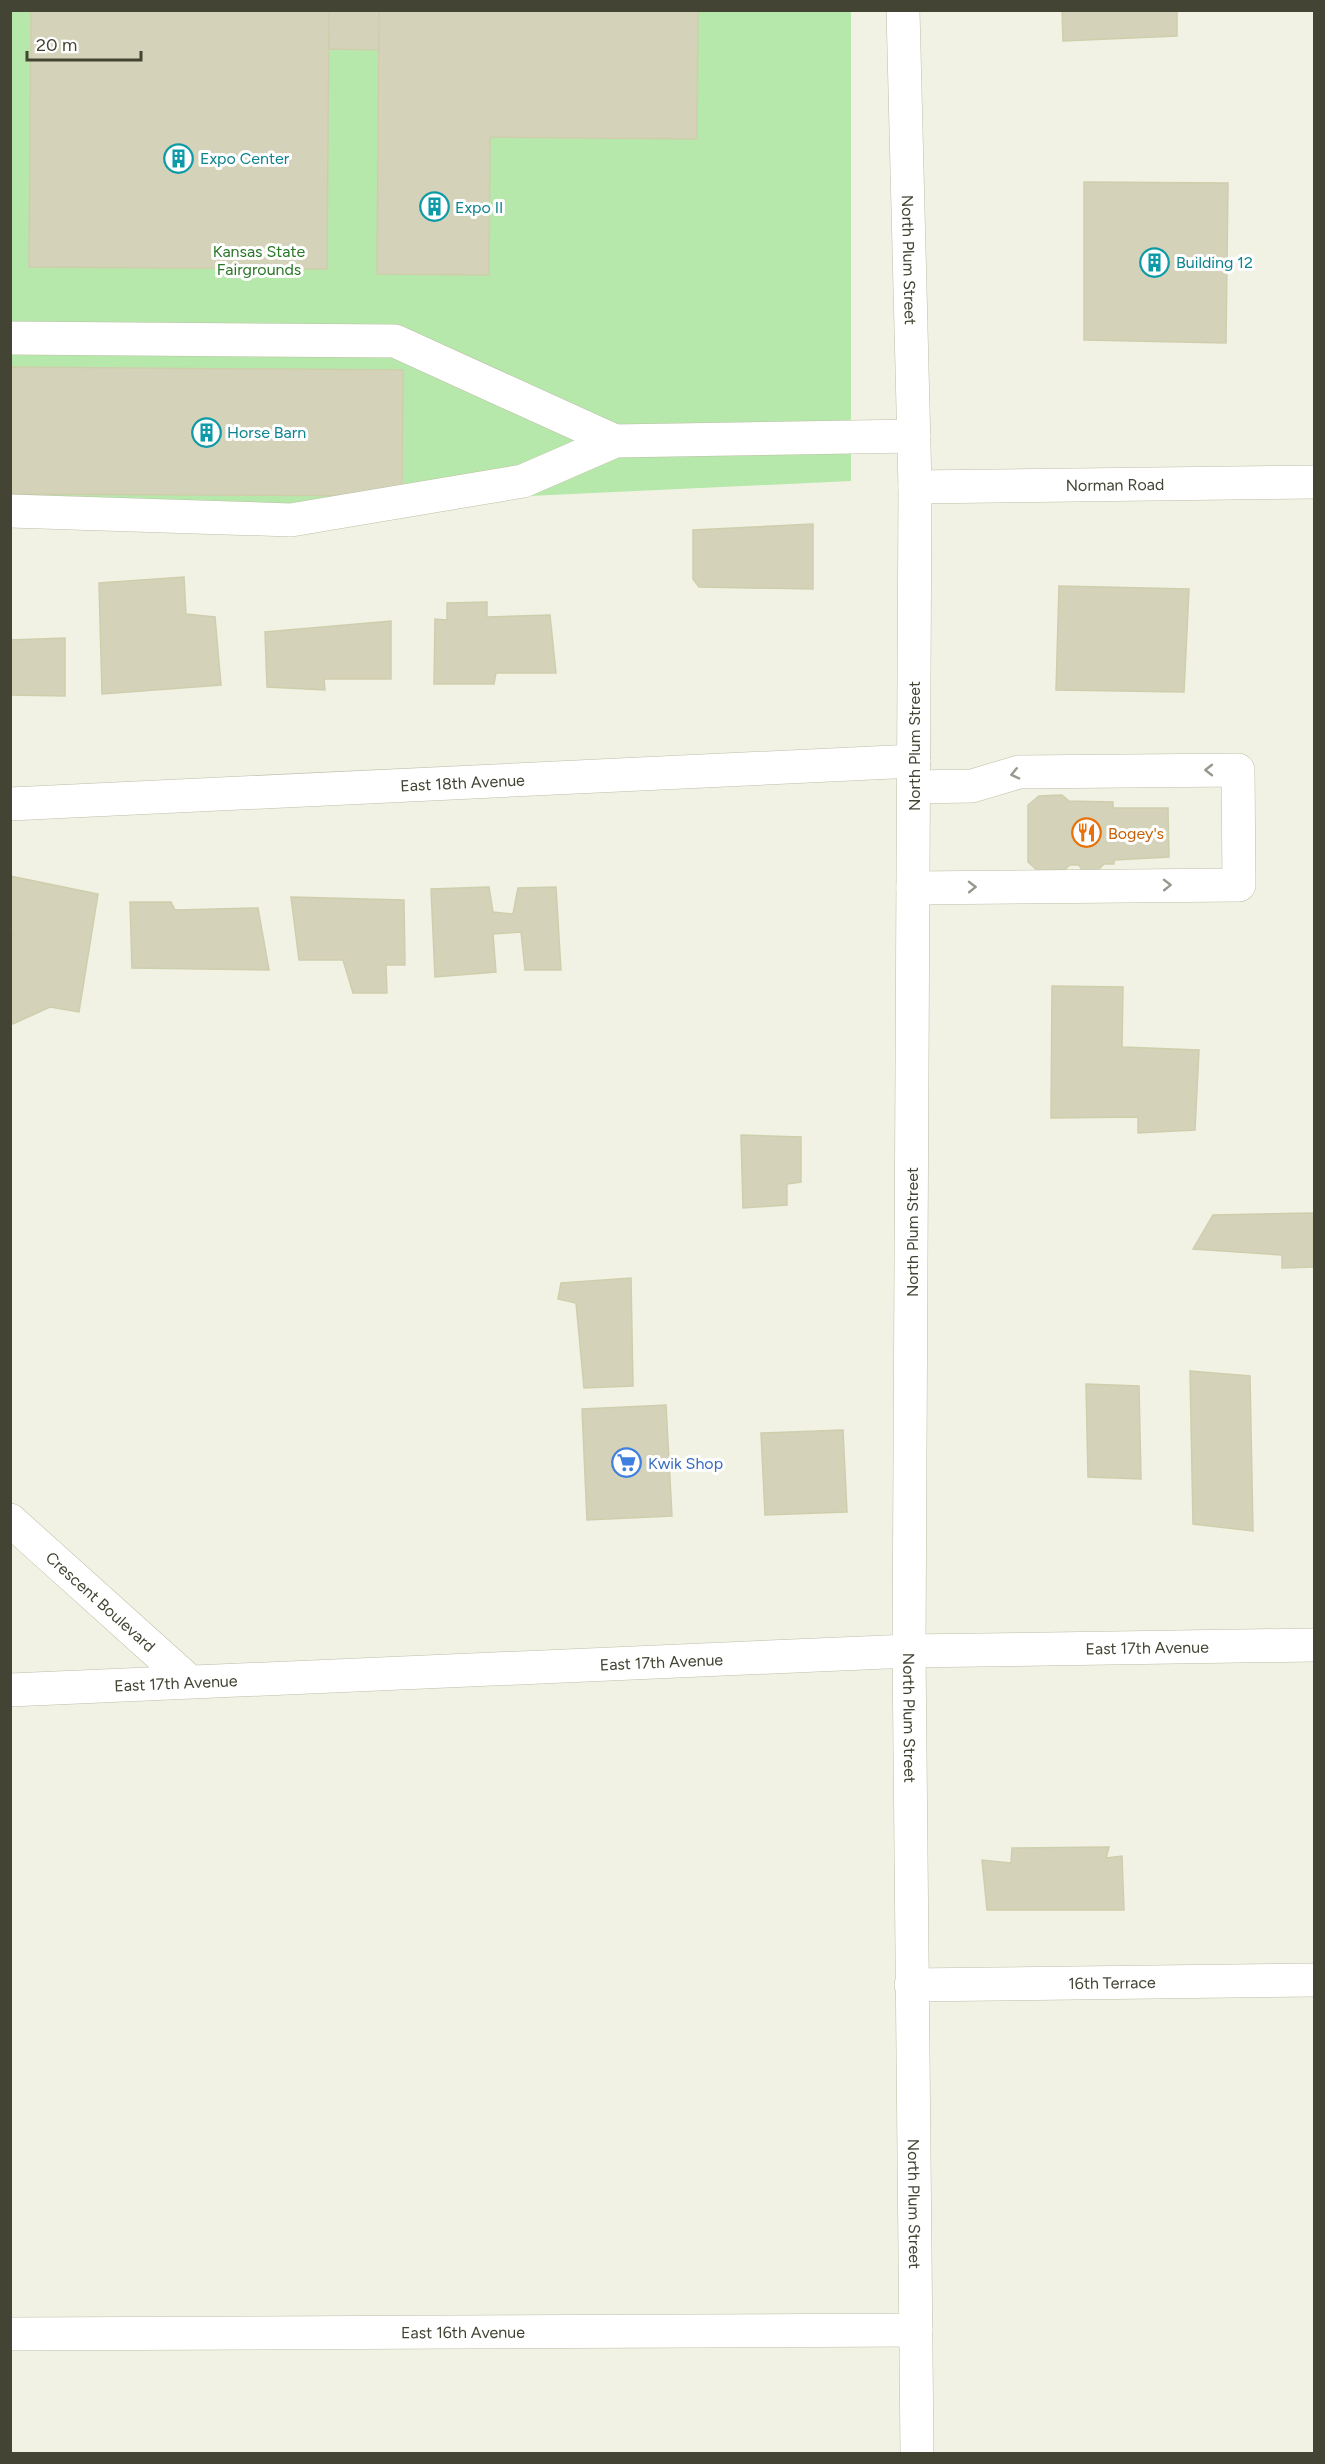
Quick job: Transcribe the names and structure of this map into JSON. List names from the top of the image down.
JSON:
{
  "streets": {
    "street": [
      "North Plum Street",
      "Norman Road",
      "East 18th Avenue",
      "Crescent Boulevard",
      "East 17th Avenue",
      "16th Terrace",
      "East 16th Avenue"
    ]
  },
  "crossings": [
    ["North Plum Street", "Norman Road"],
    ["North Plum Street", "East 18th Avenue"],
    ["North Plum Street", "East 17th Avenue"],
    ["North Plum Street", "16th Terrace"],
    ["North Plum Street", "East 16th Avenue"],
    ["Crescent Boulevard", "East 17th Avenue"]
  ],
  "parks": ["Kansas State Fairgrounds"],
  "places": {
    "building": [
      "Expo Center",
      "Expo II",
      "Building 12",
      "Horse Barn"
    ],
    "restaurant": ["Bogey's"],
    "supermarket": ["Kwik Shop"]
  },
  "scale_bar": "20 m"
}
